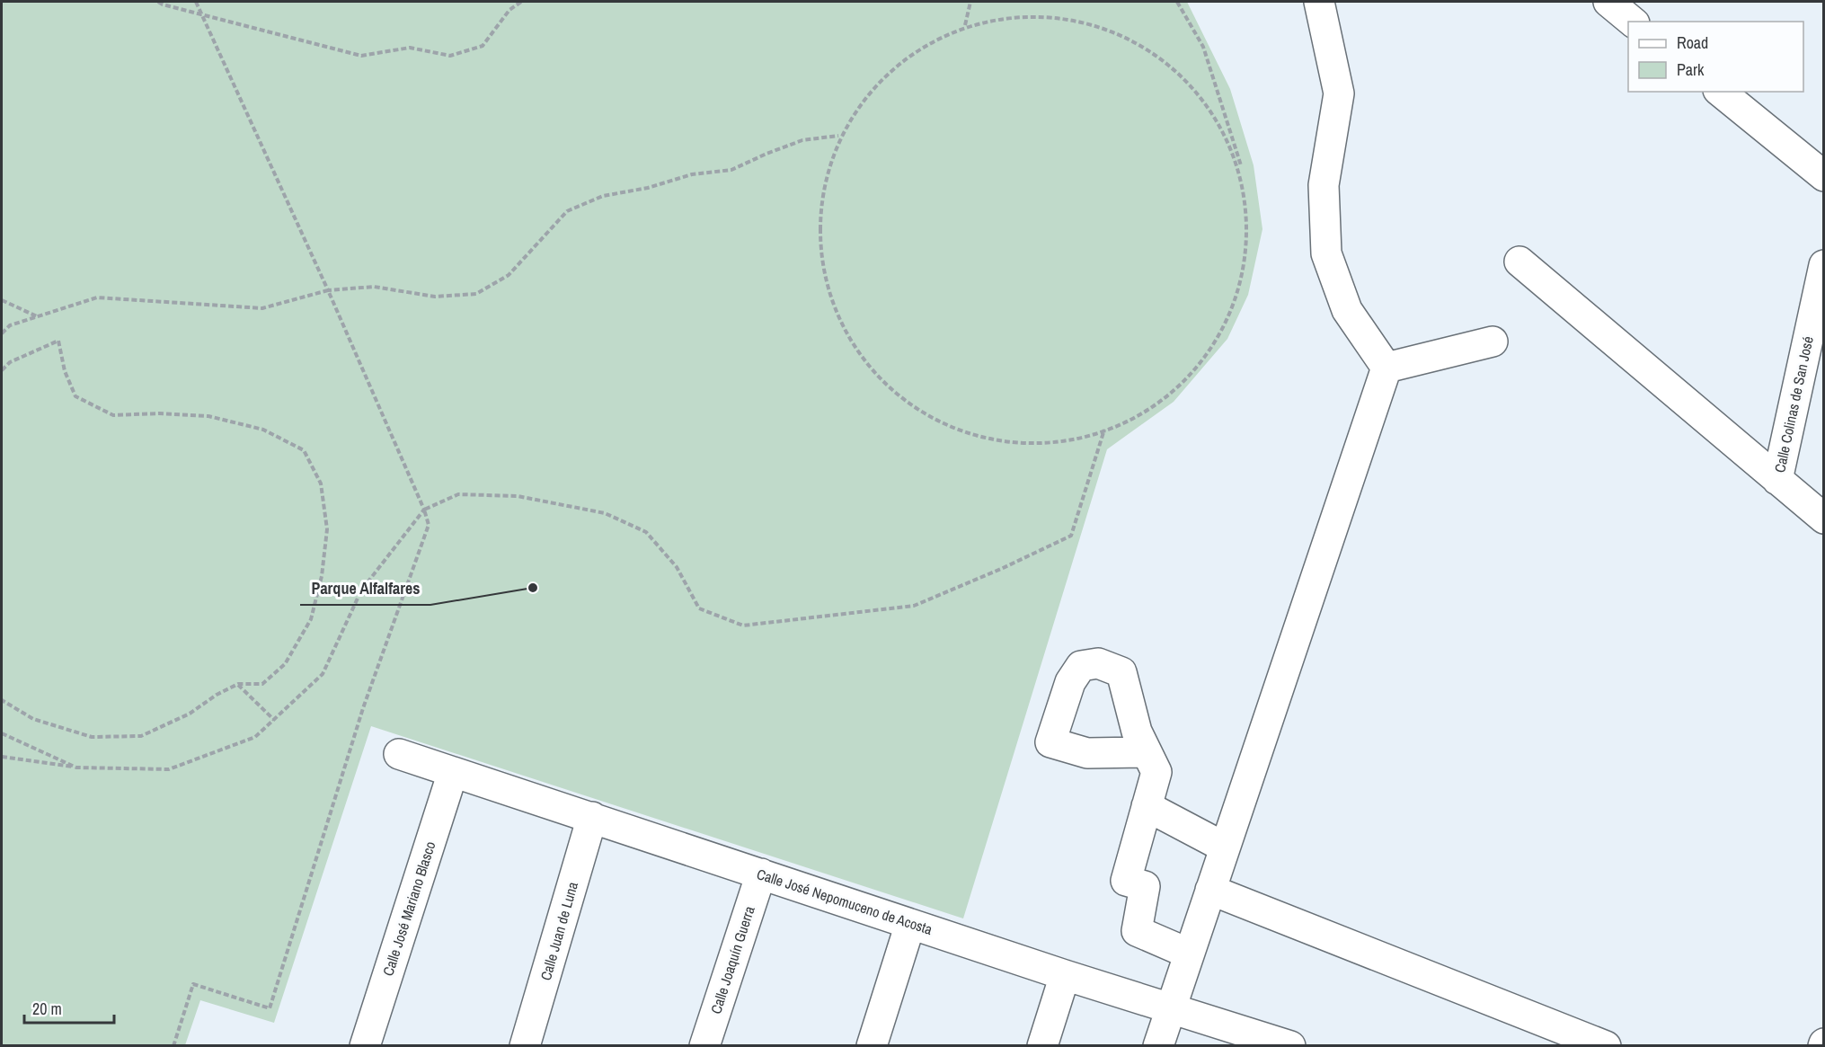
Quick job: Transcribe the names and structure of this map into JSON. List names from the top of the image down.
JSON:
{
  "streets": {
    "street": [
      "Calle Colinas de San José",
      "Calle José Nepomuceno de Acosta",
      "Calle José Mariano Blasco",
      "Calle Juan de Luna",
      "Calle Joaquín Guerra"
    ]
  },
  "crossings": [
    ["Calle José Nepomuceno de Acosta", "Calle José Mariano Blasco"],
    ["Calle José Nepomuceno de Acosta", "Calle Juan de Luna"],
    ["Calle José Nepomuceno de Acosta", "Calle Joaquín Guerra"]
  ],
  "places": ["Parque Alfalfares"],
  "legend": ["Road", "Park"],
  "scale_bar": "20 m"
}
